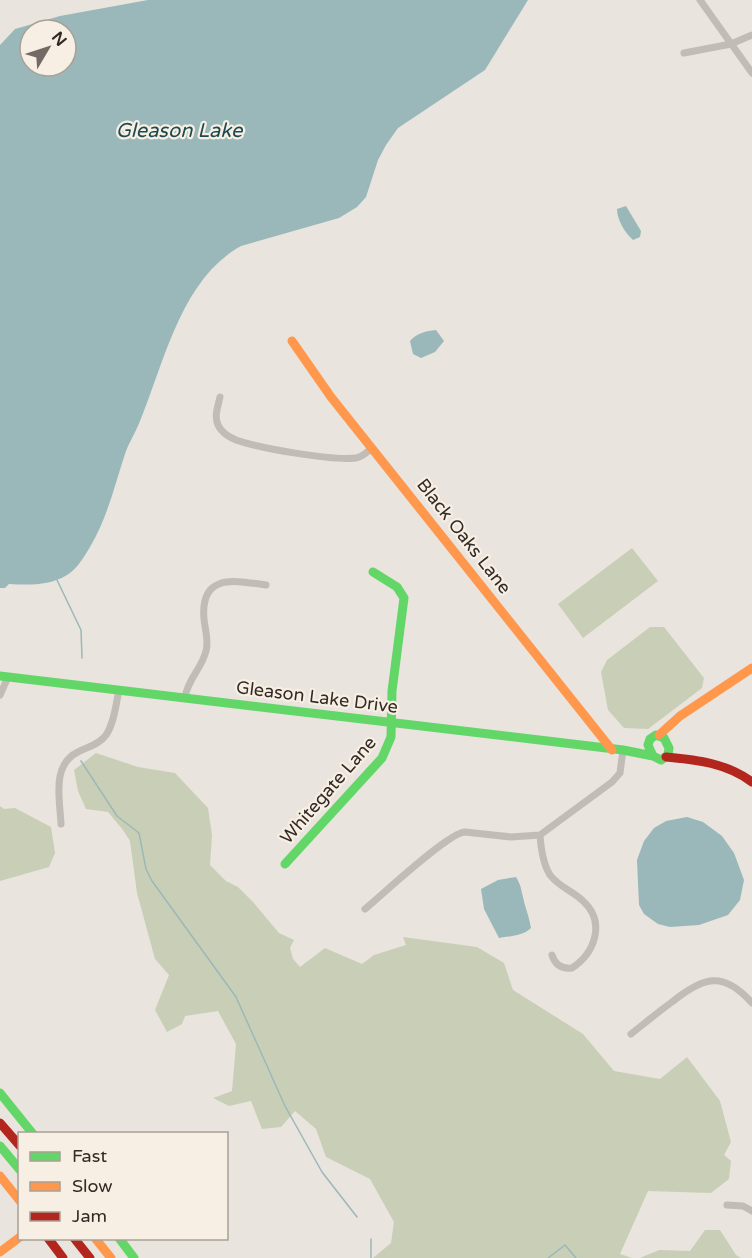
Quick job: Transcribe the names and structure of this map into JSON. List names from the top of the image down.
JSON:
{
  "streets": {
    "main road": ["Black Oaks Lane", "Gleason Lake Drive", "Whitegate Lane"]
  },
  "crossings": [
    ["Black Oaks Lane", "Gleason Lake Drive"],
    ["Gleason Lake Drive", "Whitegate Lane"]
  ],
  "water": ["Gleason Lake"],
  "legend": ["Fast", "Slow", "Jam"],
  "north": "top right"
}
